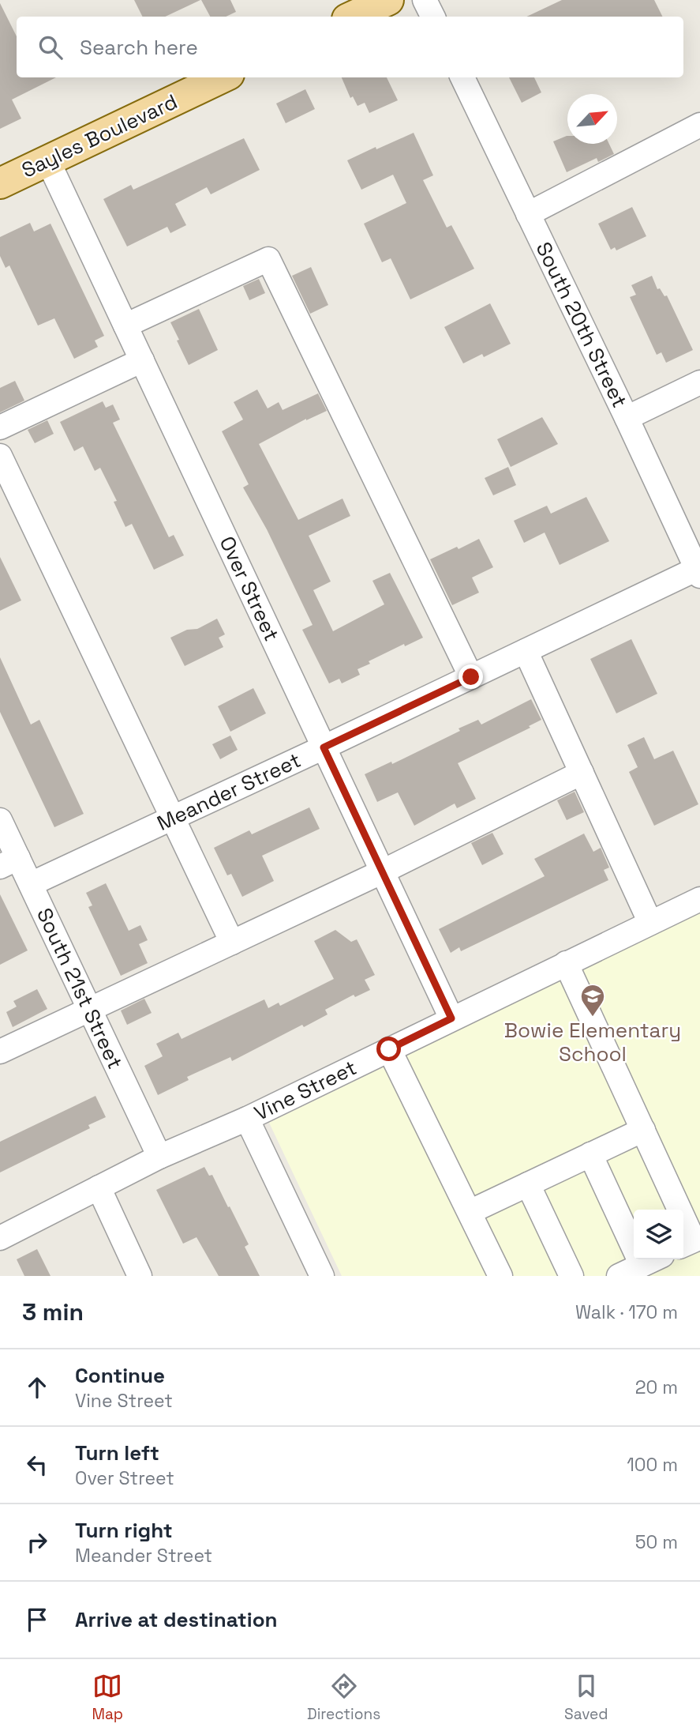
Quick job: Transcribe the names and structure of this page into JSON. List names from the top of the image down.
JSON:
{
  "streets": {
    "main road": ["Sayles Boulevard"],
    "street": [
      "South 20th Street",
      "Over Street",
      "Meander Street",
      "South 21st Street",
      "Vine Street"
    ]
  },
  "crossings": [
    ["Sayles Boulevard", "Over Street"],
    ["South 20th Street", "Meander Street"],
    ["Over Street", "Meander Street"],
    ["Over Street", "Vine Street"],
    ["Meander Street", "South 21st Street"],
    ["South 21st Street", "Vine Street"]
  ],
  "places": {
    "school or university": ["Bowie Elementary School"]
  },
  "north": "top right",
  "page": {
    "search": "Search here",
    "heading": ["3 min", "Walk · 170 m"],
    "list": [
      ["Continue", "Vine Street", "20 m"],
      ["Turn left", "Over Street", "100 m"],
      ["Turn right", "Meander Street", "50 m"],
      "Arrive at destination"
    ],
    "nav": ["Map", "Directions", "Saved"]
  }
}
